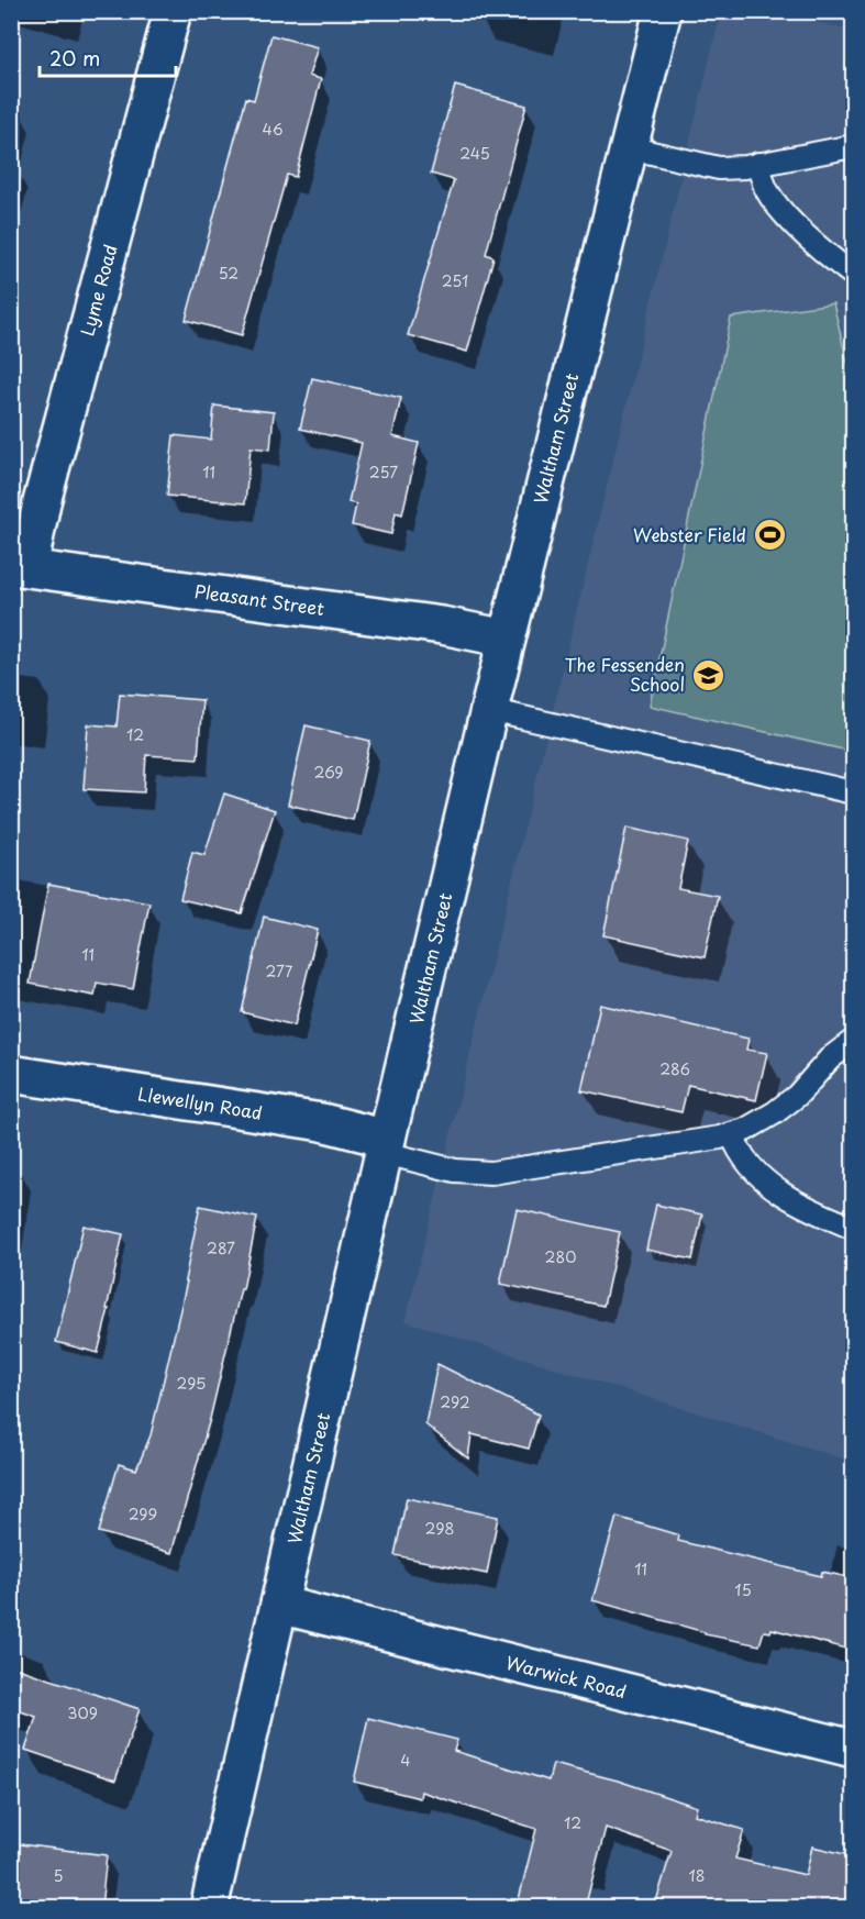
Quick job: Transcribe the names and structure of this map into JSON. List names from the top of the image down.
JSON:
{
  "streets": {
    "street": [
      "Lyme Road",
      "Waltham Street",
      "Pleasant Street",
      "Llewellyn Road",
      "Warwick Road"
    ]
  },
  "crossings": [
    ["Lyme Road", "Pleasant Street"],
    ["Waltham Street", "Pleasant Street"],
    ["Waltham Street", "Llewellyn Road"],
    ["Waltham Street", "Warwick Road"]
  ],
  "places": {
    "sports": ["Webster Field"],
    "school or university": ["The Fessenden School"]
  },
  "house_numbers": [
    "46",
    "245",
    "52",
    "251",
    "11",
    "257",
    "12",
    "269",
    "11",
    "277",
    "286",
    "287",
    "280",
    "295",
    "292",
    "299",
    "298",
    "11",
    "15",
    "309",
    "4",
    "12",
    "5",
    "18"
  ],
  "scale_bar": "20 m"
}
